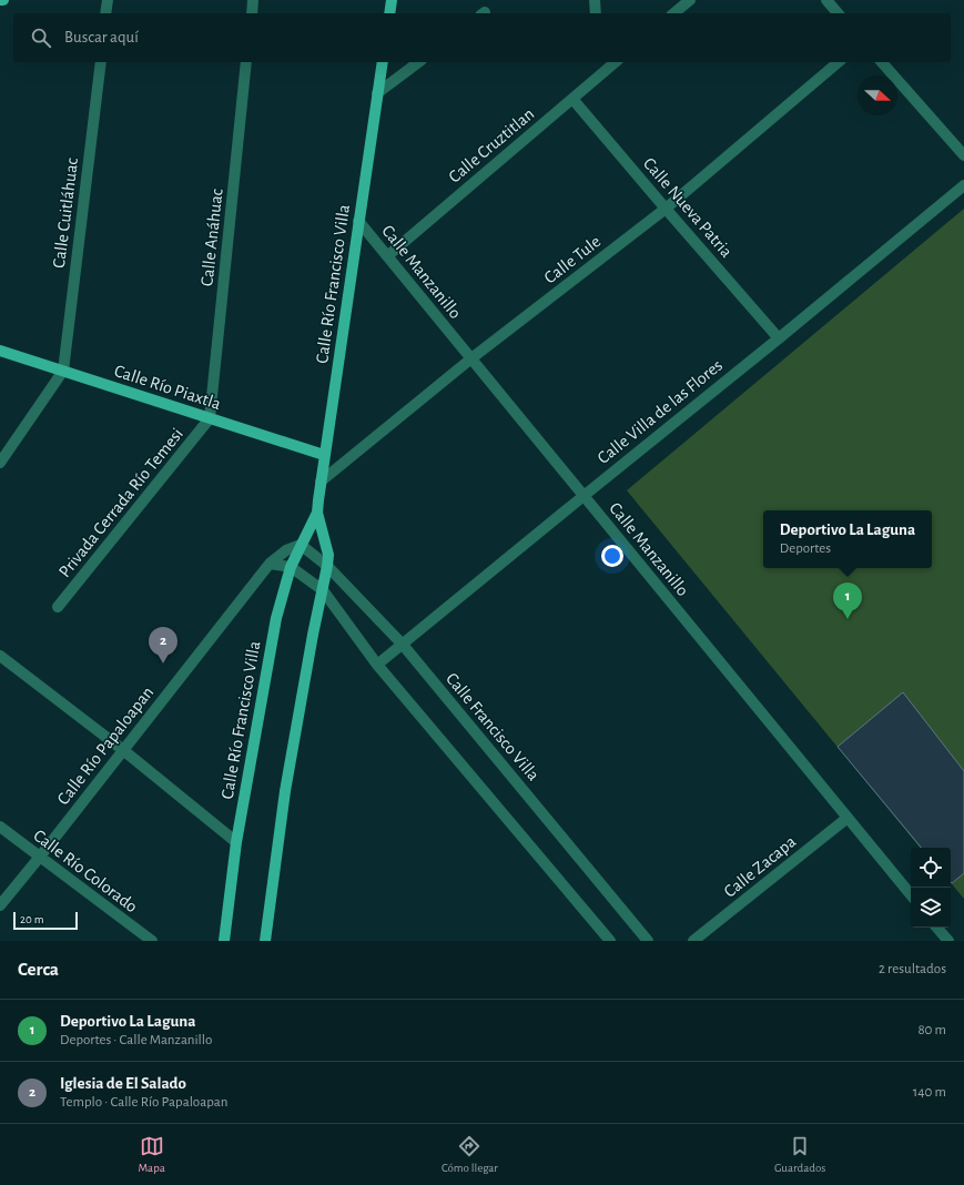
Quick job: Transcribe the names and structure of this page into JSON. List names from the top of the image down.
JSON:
{
  "streets": {
    "main road": ["Calle Río Francisco Villa", "Calle Río Piaxtla"],
    "street": [
      "Calle Cruztitlan",
      "Calle Nueva Patria",
      "Calle Cuitláhuac",
      "Calle Anáhuac",
      "Calle Tule",
      "Calle Manzanillo",
      "Calle Villa de las Flores",
      "Privada Cerrada Río Temesi",
      "Calle Francisco Villa",
      "Calle Río Papaloapan",
      "Calle Zacapa",
      "Calle Río Colorado"
    ]
  },
  "crossings": [
    ["Calle Cruztitlan", "Calle Nueva Patria"],
    ["Calle Cruztitlan", "Calle Manzanillo"],
    ["Calle Nueva Patria", "Calle Tule"],
    ["Calle Nueva Patria", "Calle Villa de las Flores"],
    ["Calle Cuitláhuac", "Calle Río Piaxtla"],
    ["Calle Anáhuac", "Calle Río Piaxtla"],
    ["Calle Anáhuac", "Privada Cerrada Río Temesi"],
    ["Calle Tule", "Calle Manzanillo"],
    ["Calle Tule", "Calle Río Francisco Villa"],
    ["Calle Manzanillo", "Calle Río Francisco Villa"],
    ["Calle Manzanillo", "Calle Villa de las Flores"],
    ["Calle Manzanillo", "Calle Zacapa"],
    ["Calle Río Francisco Villa", "Calle Río Piaxtla"],
    ["Calle Río Francisco Villa", "Calle Francisco Villa"],
    ["Calle Río Francisco Villa", "Calle Río Papaloapan"],
    ["Calle Río Piaxtla", "Privada Cerrada Río Temesi"],
    ["Calle Villa de las Flores", "Calle Francisco Villa"],
    ["Calle Francisco Villa", "Calle Río Papaloapan"],
    ["Calle Río Papaloapan", "Calle Río Colorado"]
  ],
  "scale_bar": "20 m",
  "north": "right",
  "page": {
    "search": "Buscar aquí",
    "popup": ["Deportivo La Laguna", "Deportes"],
    "pins": ["1", "2"],
    "scale": "20 m",
    "heading": ["Cerca", "2 resultados"],
    "list": [
      {
        "mark": "1",
        "name": "Deportivo La Laguna",
        "note": "Deportes · Calle Manzanillo",
        "value": "80 m"
      },
      {
        "mark": "2",
        "name": "Iglesia de El Salado",
        "note": "Templo · Calle Río Papaloapan",
        "value": "140 m"
      }
    ],
    "nav": ["Mapa", "Cómo llegar", "Guardados"]
  }
}
